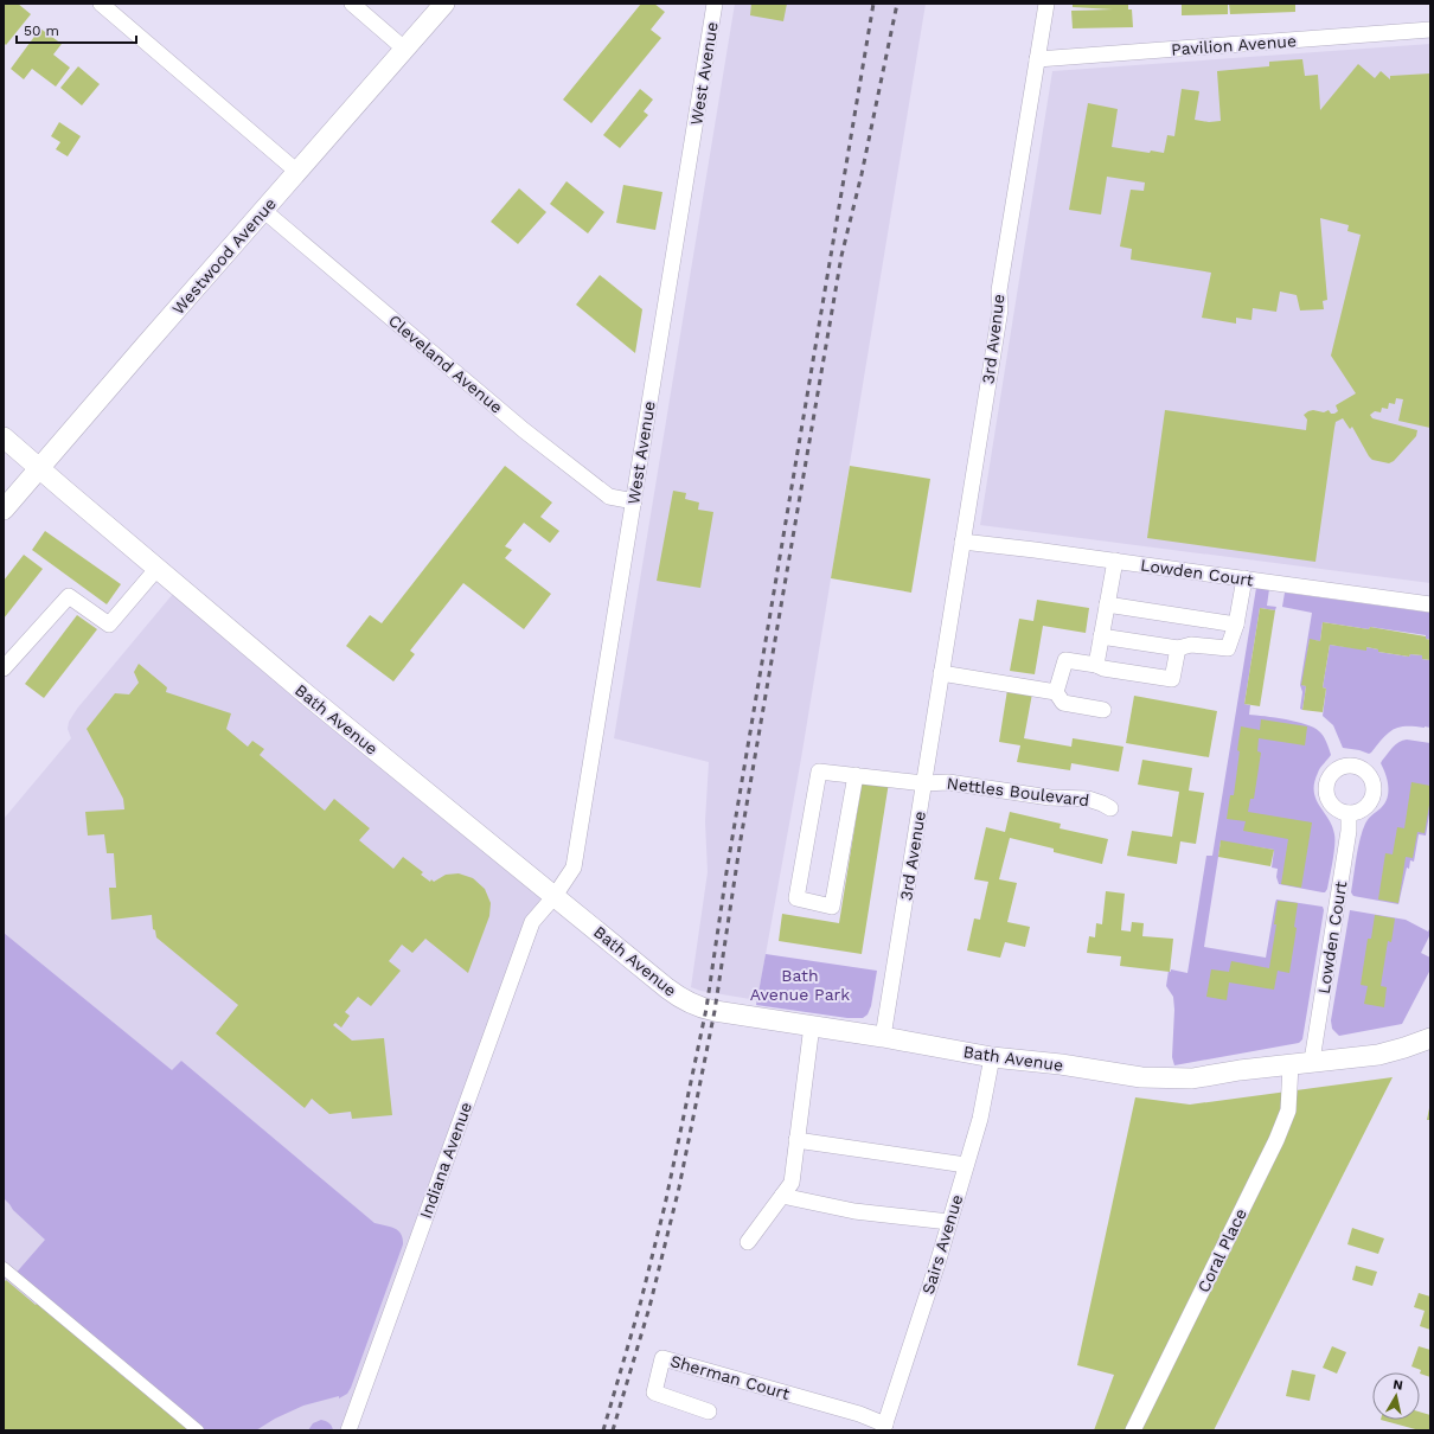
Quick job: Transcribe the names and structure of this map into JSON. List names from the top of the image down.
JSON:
{
  "streets": {
    "street": [
      "Pavilion Avenue",
      "West Avenue",
      "Westwood Avenue",
      "3rd Avenue",
      "Cleveland Avenue",
      "Lowden Court",
      "Bath Avenue",
      "Nettles Boulevard",
      "Indiana Avenue",
      "Sairs Avenue",
      "Coral Place",
      "Sherman Court"
    ]
  },
  "crossings": [
    ["Pavilion Avenue", "3rd Avenue"],
    ["West Avenue", "Cleveland Avenue"],
    ["West Avenue", "Bath Avenue"],
    ["West Avenue", "Indiana Avenue"],
    ["Westwood Avenue", "Cleveland Avenue"],
    ["Westwood Avenue", "Bath Avenue"],
    ["3rd Avenue", "Lowden Court"],
    ["3rd Avenue", "Bath Avenue"],
    ["3rd Avenue", "Nettles Boulevard"],
    ["Lowden Court", "Bath Avenue"],
    ["Bath Avenue", "Indiana Avenue"],
    ["Bath Avenue", "Sairs Avenue"],
    ["Bath Avenue", "Coral Place"],
    ["Sairs Avenue", "Sherman Court"]
  ],
  "parks": ["Bath Avenue Park"],
  "scale_bar": "50 m",
  "north": "top"
}
